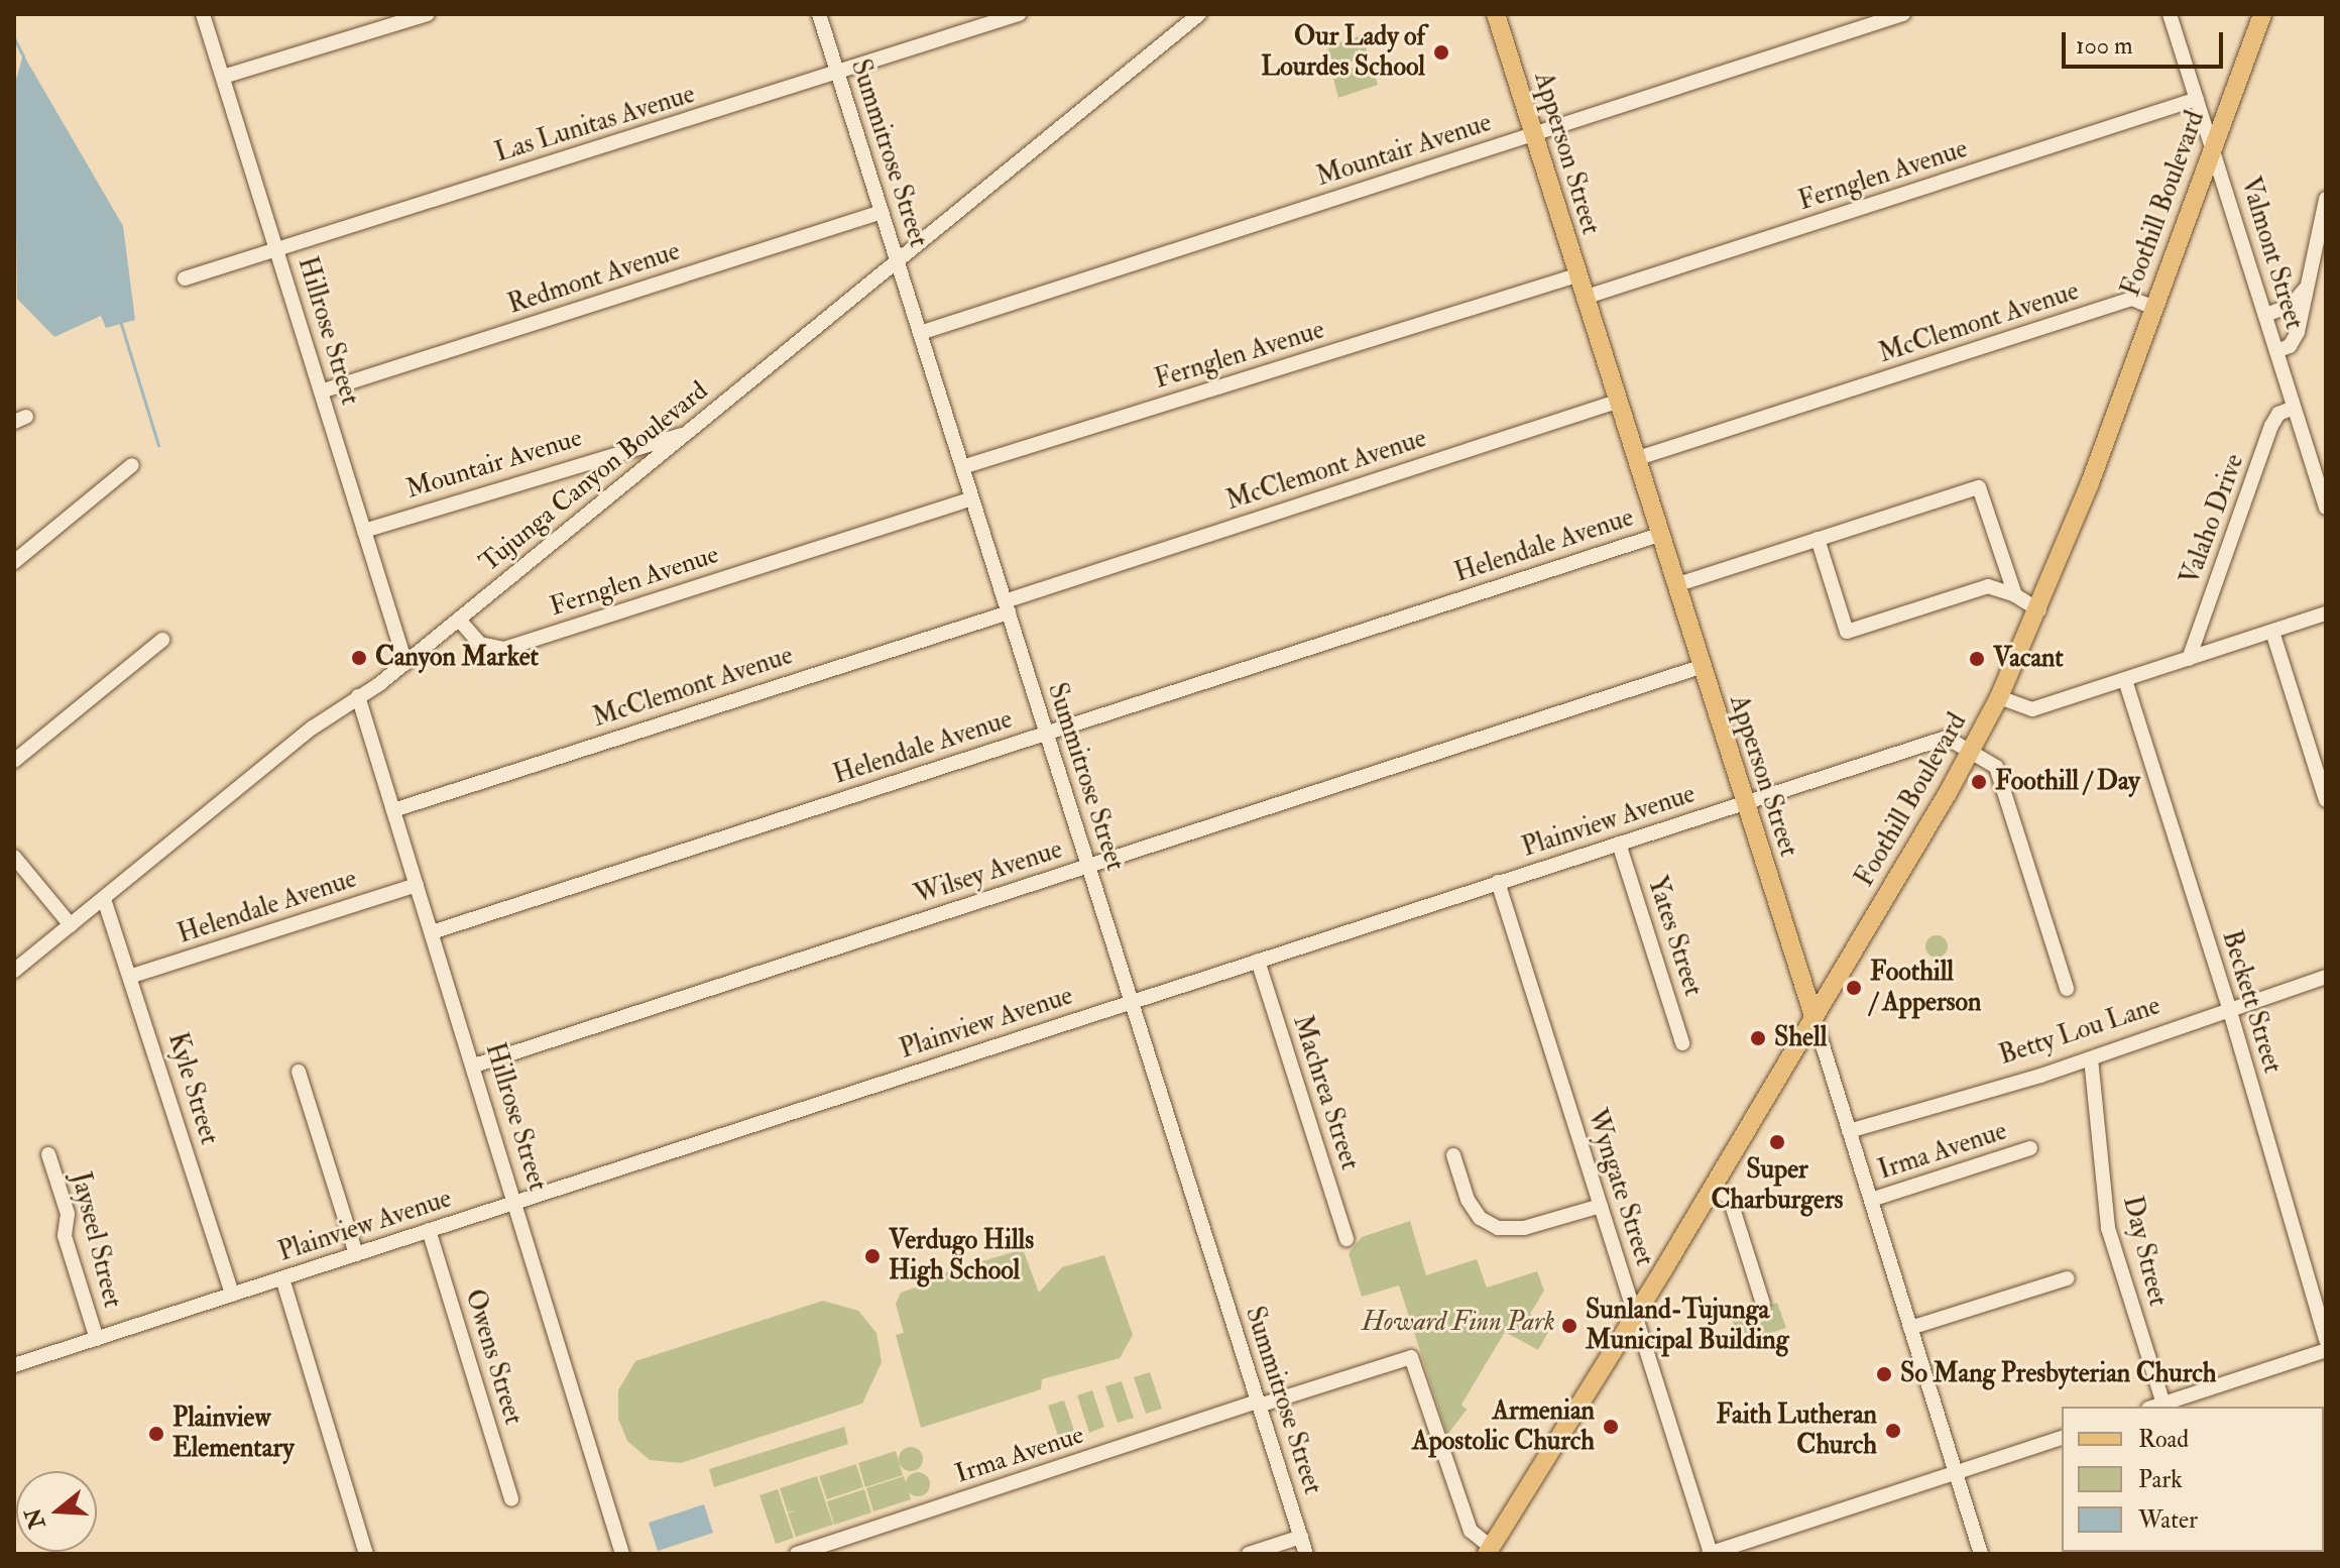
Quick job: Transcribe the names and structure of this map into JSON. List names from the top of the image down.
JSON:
{
  "streets": {
    "main road": ["Apperson Street", "Foothill Boulevard"],
    "street": [
      "Las Lunitas Avenue",
      "Mountair Avenue",
      "Summitrose Street",
      "Fernglen Avenue",
      "Valmont Street",
      "Redmont Avenue",
      "McClemont Avenue",
      "Hillrose Street",
      "Tujunga Canyon Boulevard",
      "Valaho Drive",
      "Helendale Avenue",
      "Plainview Avenue",
      "Wilsey Avenue",
      "Yates Street",
      "Beckett Street",
      "Betty Lou Lane",
      "Kyle Street",
      "Machrea Street",
      "Irma Avenue",
      "Wyngate Street",
      "Jayseel Street",
      "Day Street",
      "Owens Street"
    ]
  },
  "crossings": [
    ["Las Lunitas Avenue", "Summitrose Street"],
    ["Las Lunitas Avenue", "Hillrose Street"],
    ["Mountair Avenue", "Summitrose Street"],
    ["Mountair Avenue", "Apperson Street"],
    ["Mountair Avenue", "Hillrose Street"],
    ["Mountair Avenue", "Tujunga Canyon Boulevard"],
    ["Summitrose Street", "Fernglen Avenue"],
    ["Summitrose Street", "Redmont Avenue"],
    ["Summitrose Street", "McClemont Avenue"],
    ["Summitrose Street", "Tujunga Canyon Boulevard"],
    ["Summitrose Street", "Helendale Avenue"],
    ["Summitrose Street", "Plainview Avenue"],
    ["Summitrose Street", "Wilsey Avenue"],
    ["Summitrose Street", "Irma Avenue"],
    ["Apperson Street", "Fernglen Avenue"],
    ["Apperson Street", "Foothill Boulevard"],
    ["Apperson Street", "McClemont Avenue"],
    ["Apperson Street", "Helendale Avenue"],
    ["Apperson Street", "Plainview Avenue"],
    ["Apperson Street", "Wilsey Avenue"],
    ["Apperson Street", "Betty Lou Lane"],
    ["Apperson Street", "Irma Avenue"],
    ["Fernglen Avenue", "Valmont Street"],
    ["Fernglen Avenue", "Tujunga Canyon Boulevard"],
    ["Foothill Boulevard", "Valmont Street"],
    ["Foothill Boulevard", "McClemont Avenue"],
    ["Foothill Boulevard", "Plainview Avenue"],
    ["Foothill Boulevard", "Irma Avenue"],
    ["Foothill Boulevard", "Wyngate Street"],
    ["Valmont Street", "Valaho Drive"],
    ["Redmont Avenue", "Hillrose Street"],
    ["McClemont Avenue", "Hillrose Street"],
    ["Hillrose Street", "Tujunga Canyon Boulevard"],
    ["Hillrose Street", "Helendale Avenue"],
    ["Hillrose Street", "Plainview Avenue"],
    ["Hillrose Street", "Wilsey Avenue"],
    ["Tujunga Canyon Boulevard", "Kyle Street"],
    ["Helendale Avenue", "Kyle Street"],
    ["Plainview Avenue", "Yates Street"],
    ["Plainview Avenue", "Kyle Street"],
    ["Plainview Avenue", "Machrea Street"],
    ["Plainview Avenue", "Wyngate Street"],
    ["Plainview Avenue", "Jayseel Street"],
    ["Plainview Avenue", "Owens Street"],
    ["Beckett Street", "Betty Lou Lane"],
    ["Betty Lou Lane", "Day Street"]
  ],
  "parks": ["Howard Finn Park"],
  "places": [
    "Our Lady of Lourdes School",
    "Canyon Market",
    "Vacant",
    "Foothill / Day",
    "Foothill / Apperson",
    "Shell",
    "Super Charburgers",
    "Verdugo Hills High School",
    "Sunland-Tujunga Municipal Building",
    "So Mang Presbyterian Church",
    "Armenian Apostolic Church",
    "Faith Lutheran Church",
    "Plainview Elementary"
  ],
  "legend": ["Road", "Park", "Water"],
  "scale_bar": "100 m",
  "north": "left"
}
